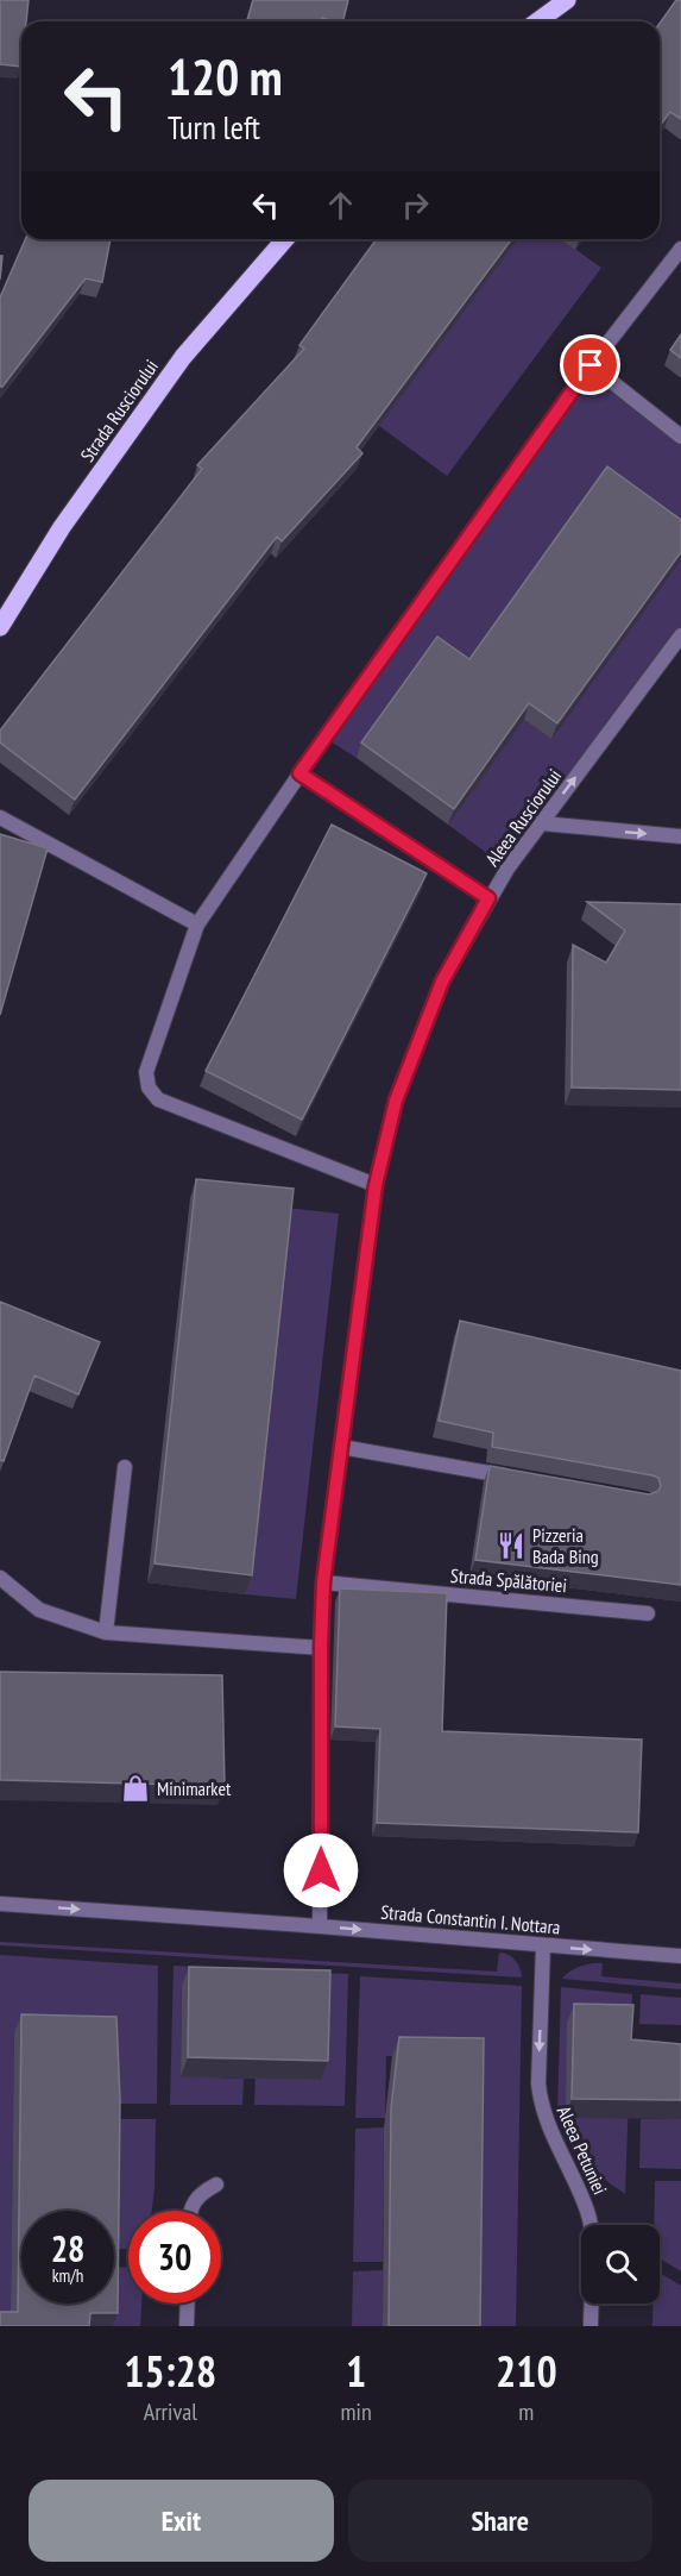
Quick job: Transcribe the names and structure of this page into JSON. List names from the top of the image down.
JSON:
{
  "streets": {
    "main road": ["Strada Rusciorului"],
    "street": [
      "Aleea Rusciorului",
      "Strada Spălătoriei",
      "Strada Constantin I. Nottara",
      "Aleea Petuniei"
    ]
  },
  "crossings": [
    ["Aleea Rusciorului", "Strada Spălătoriei"],
    ["Aleea Rusciorului", "Strada Constantin I. Nottara"],
    ["Strada Constantin I. Nottara", "Aleea Petuniei"]
  ],
  "one_way": ["Strada Constantin I. Nottara", "Aleea Petuniei"],
  "places": {
    "restaurant": ["Pizzeria Bada Bing"],
    "shop": ["Minimarket"]
  },
  "page": {
    "turn": ["120 m", "Turn left"],
    "speed": "28 km/h",
    "limit": "30",
    "eta": [
      "15:28",
      "Arrival",
      "1",
      "min",
      "210",
      "m"
    ],
    "buttons": ["Exit", "Share"]
  }
}
